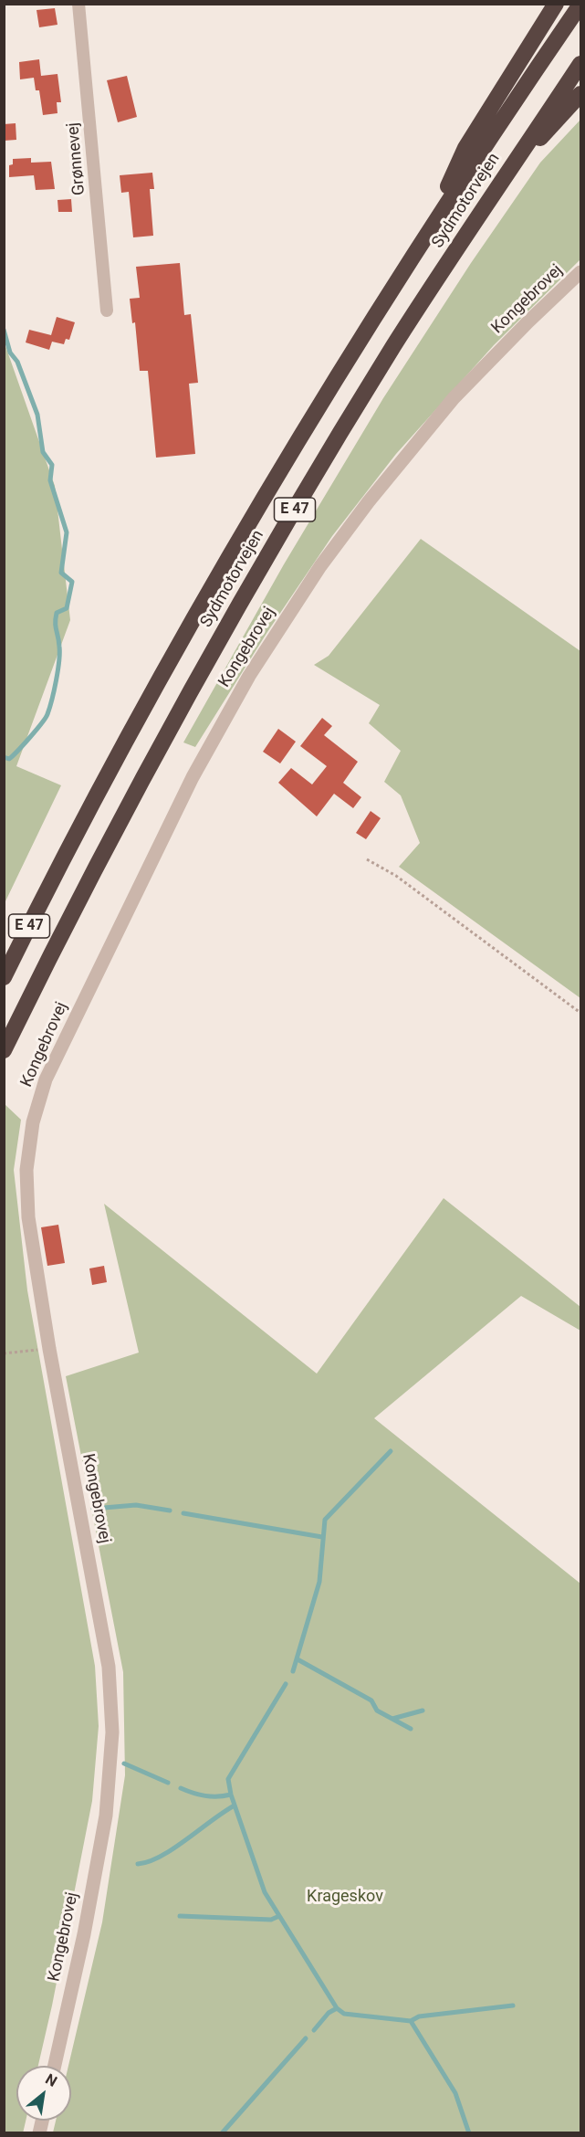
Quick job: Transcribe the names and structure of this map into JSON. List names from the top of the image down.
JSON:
{
  "streets": {
    "highway": ["Sydmotorvejen", "E 47"],
    "street": ["Grønnevej", "Kongebrovej"]
  },
  "parks": ["Krageskov"],
  "north": "top right"
}
